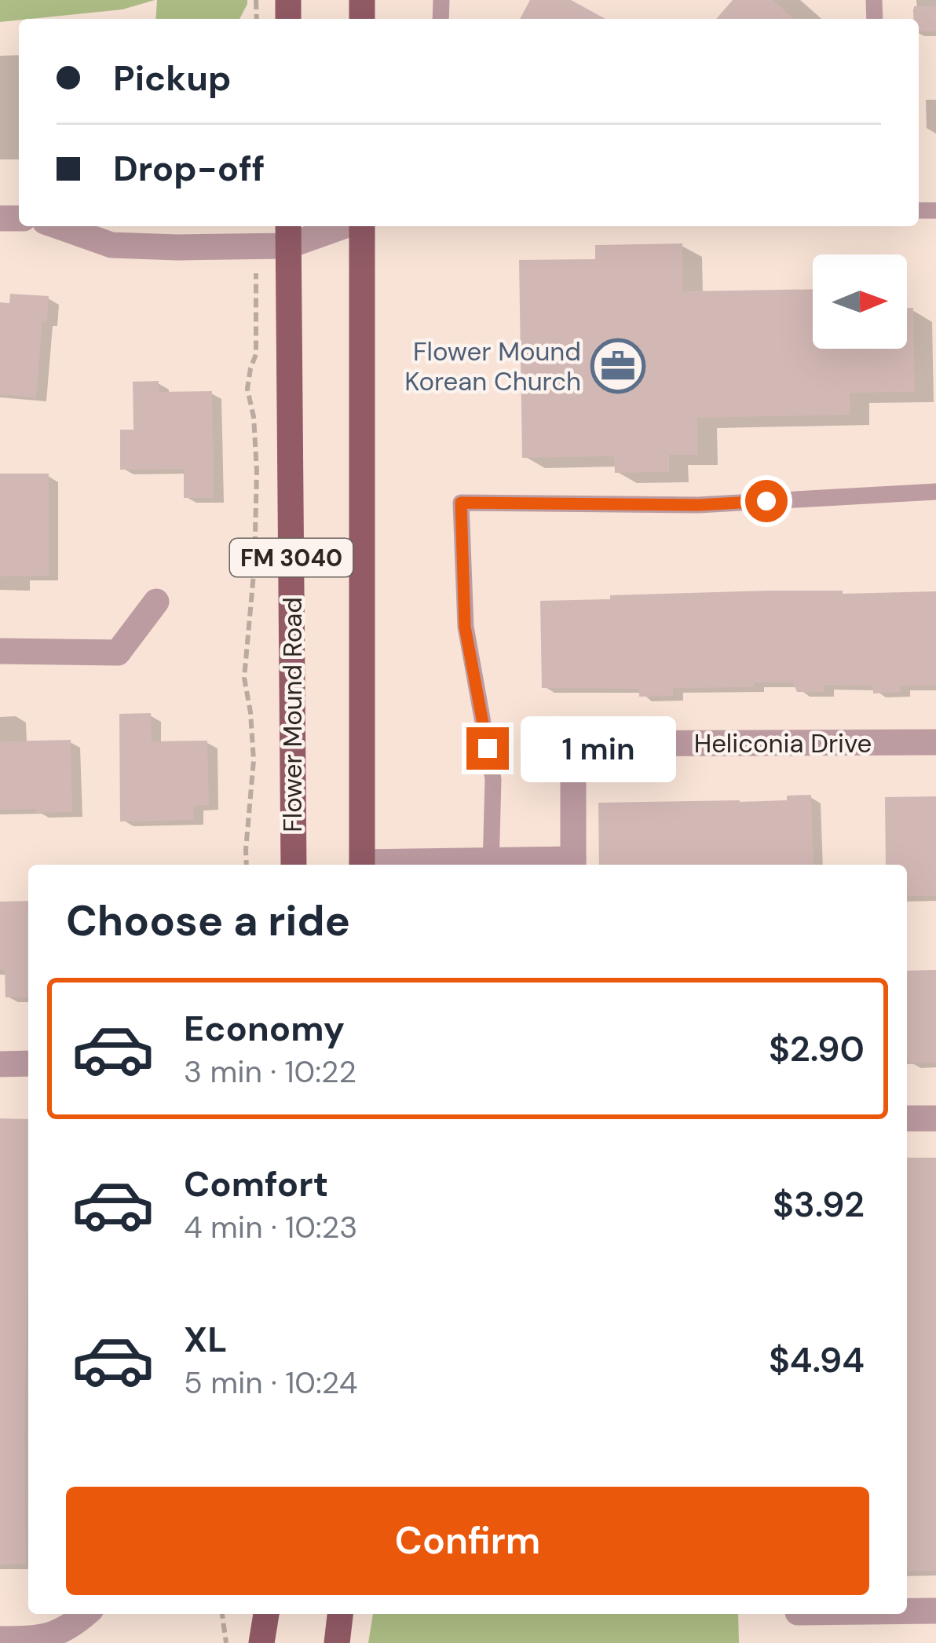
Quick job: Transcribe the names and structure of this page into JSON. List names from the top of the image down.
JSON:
{
  "streets": {
    "main road": ["FM 3040", "Flower Mound Road"],
    "street": ["Heliconia Drive"]
  },
  "places": {
    "office": ["Flower Mound Korean Church"]
  },
  "north": "right",
  "page": {
    "banner": ["Pickup", "Drop-off"],
    "bubble": "1 min",
    "heading": "Choose a ride",
    "list": [
      {
        "name": "Economy",
        "note": "3 min · 10:22",
        "value": "$2.90"
      },
      {
        "name": "Comfort",
        "note": "4 min · 10:23",
        "value": "$3.92"
      },
      {
        "name": "XL",
        "note": "5 min · 10:24",
        "value": "$4.94"
      }
    ],
    "buttons": "Confirm"
  }
}
